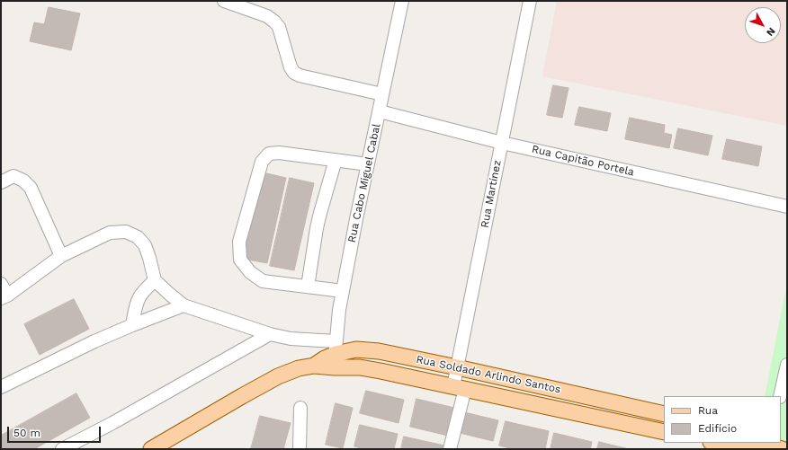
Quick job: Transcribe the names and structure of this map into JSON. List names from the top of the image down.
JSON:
{
  "streets": {
    "main road": ["Rua Soldado Arlindo Santos"],
    "street": ["Rua Capitão Portela", "Rua Cabo Miguel Cabal", "Rua Martínez"]
  },
  "crossings": [
    ["Rua Capitão Portela", "Rua Cabo Miguel Cabal"],
    ["Rua Capitão Portela", "Rua Martínez"],
    ["Rua Cabo Miguel Cabal", "Rua Soldado Arlindo Santos"],
    ["Rua Martínez", "Rua Soldado Arlindo Santos"]
  ],
  "legend": ["Rua", "Edifício"],
  "scale_bar": "50 m",
  "north": "bottom right"
}
